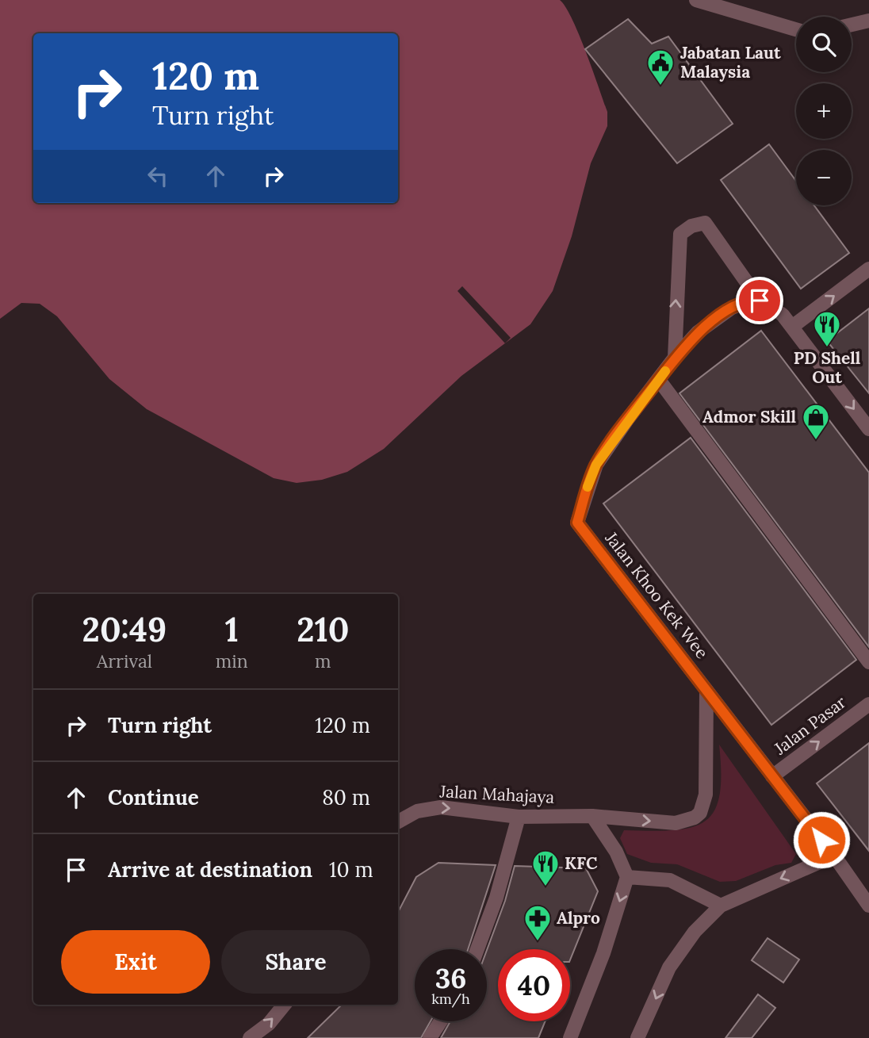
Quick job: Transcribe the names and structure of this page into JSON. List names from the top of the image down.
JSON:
{
  "streets": {
    "street": ["Jalan Khoo Kek Wee", "Jalan Pasar", "Jalan Mahajaya"]
  },
  "crossings": [
    ["Jalan Khoo Kek Wee", "Jalan Pasar"],
    ["Jalan Khoo Kek Wee", "Jalan Mahajaya"]
  ],
  "one_way": ["Jalan Pasar"],
  "places": {
    "public building": ["Jabatan Laut Malaysia"],
    "restaurant": ["PD Shell Out", "KFC"],
    "shop": ["Admor Skill"],
    "pharmacy": ["Alpro"]
  },
  "page": {
    "map_buttons": ["+", "−"],
    "turn": ["120 m", "Turn right"],
    "eta": [
      "20:49",
      "Arrival",
      "1",
      "min",
      "210",
      "m"
    ],
    "list": [
      {
        "name": "Turn right",
        "value": "120 m"
      },
      {
        "name": "Continue",
        "value": "80 m"
      },
      {
        "name": "Arrive at destination",
        "value": "10 m"
      }
    ],
    "buttons": ["Exit", "Share"],
    "speed": "36 km/h",
    "limit": "40"
  }
}
